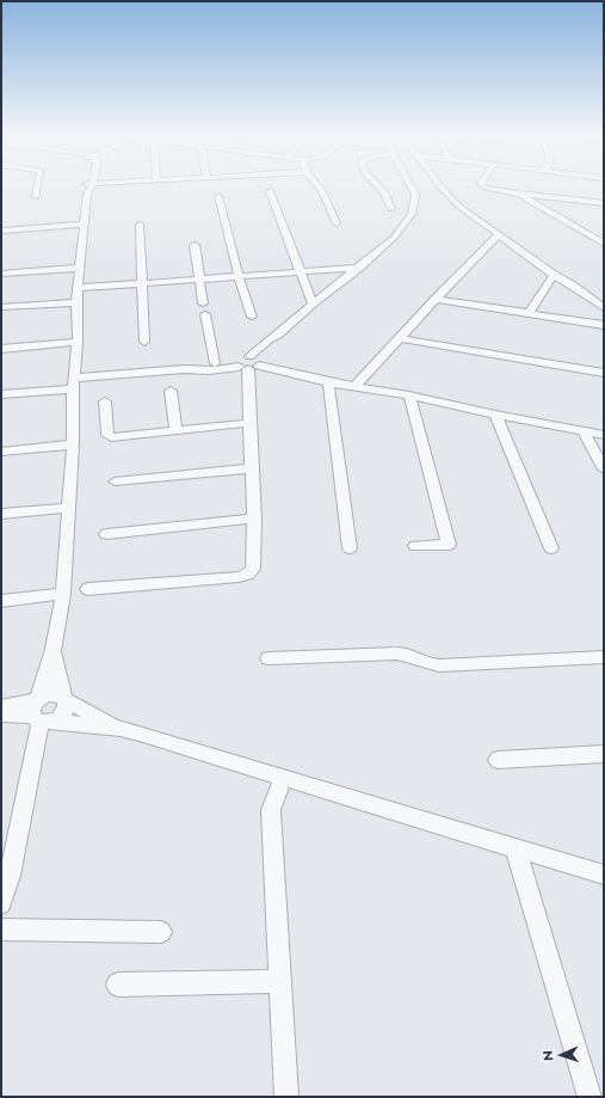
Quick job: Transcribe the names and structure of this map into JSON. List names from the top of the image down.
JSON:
{
  "north": "left"
}
